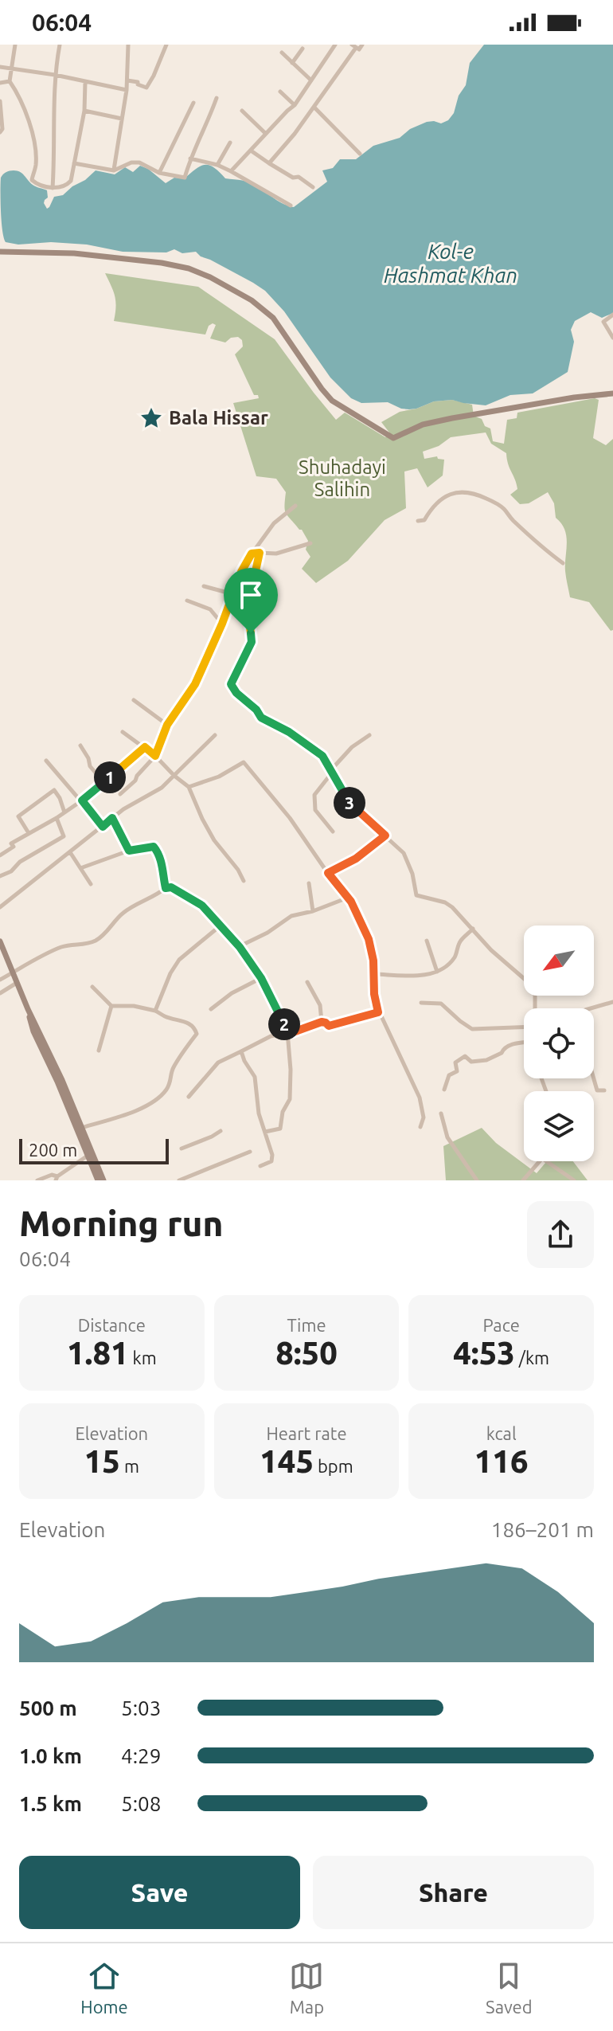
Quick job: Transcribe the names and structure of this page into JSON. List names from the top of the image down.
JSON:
{
  "water": ["Kol-e Hashmat Khan"],
  "parks": ["Shuhadayi Salihin"],
  "places": {
    "place": ["Bala Hissar"]
  },
  "scale_bar": "200 m",
  "north": "bottom left",
  "page": {
    "status": "06:04",
    "pins": ["1", "3", "2"],
    "scale": "200 m",
    "heading": ["Morning run", "06:04"],
    "stats": [
      ["Distance", "1.81 km"],
      ["Time", "8:50"],
      ["Pace", "4:53 /km"],
      ["Elevation", "15 m"],
      ["Heart rate", "145 bpm"],
      ["kcal", "116"]
    ],
    "chart": ["Elevation", "186–201 m"],
    "list": [
      {
        "name": "500 m",
        "note": "5:03"
      },
      {
        "name": "1.0 km",
        "note": "4:29"
      },
      {
        "name": "1.5 km",
        "note": "5:08"
      }
    ],
    "buttons": ["Save", "Share"],
    "tabs": ["Home", "Map", "Saved"]
  }
}
